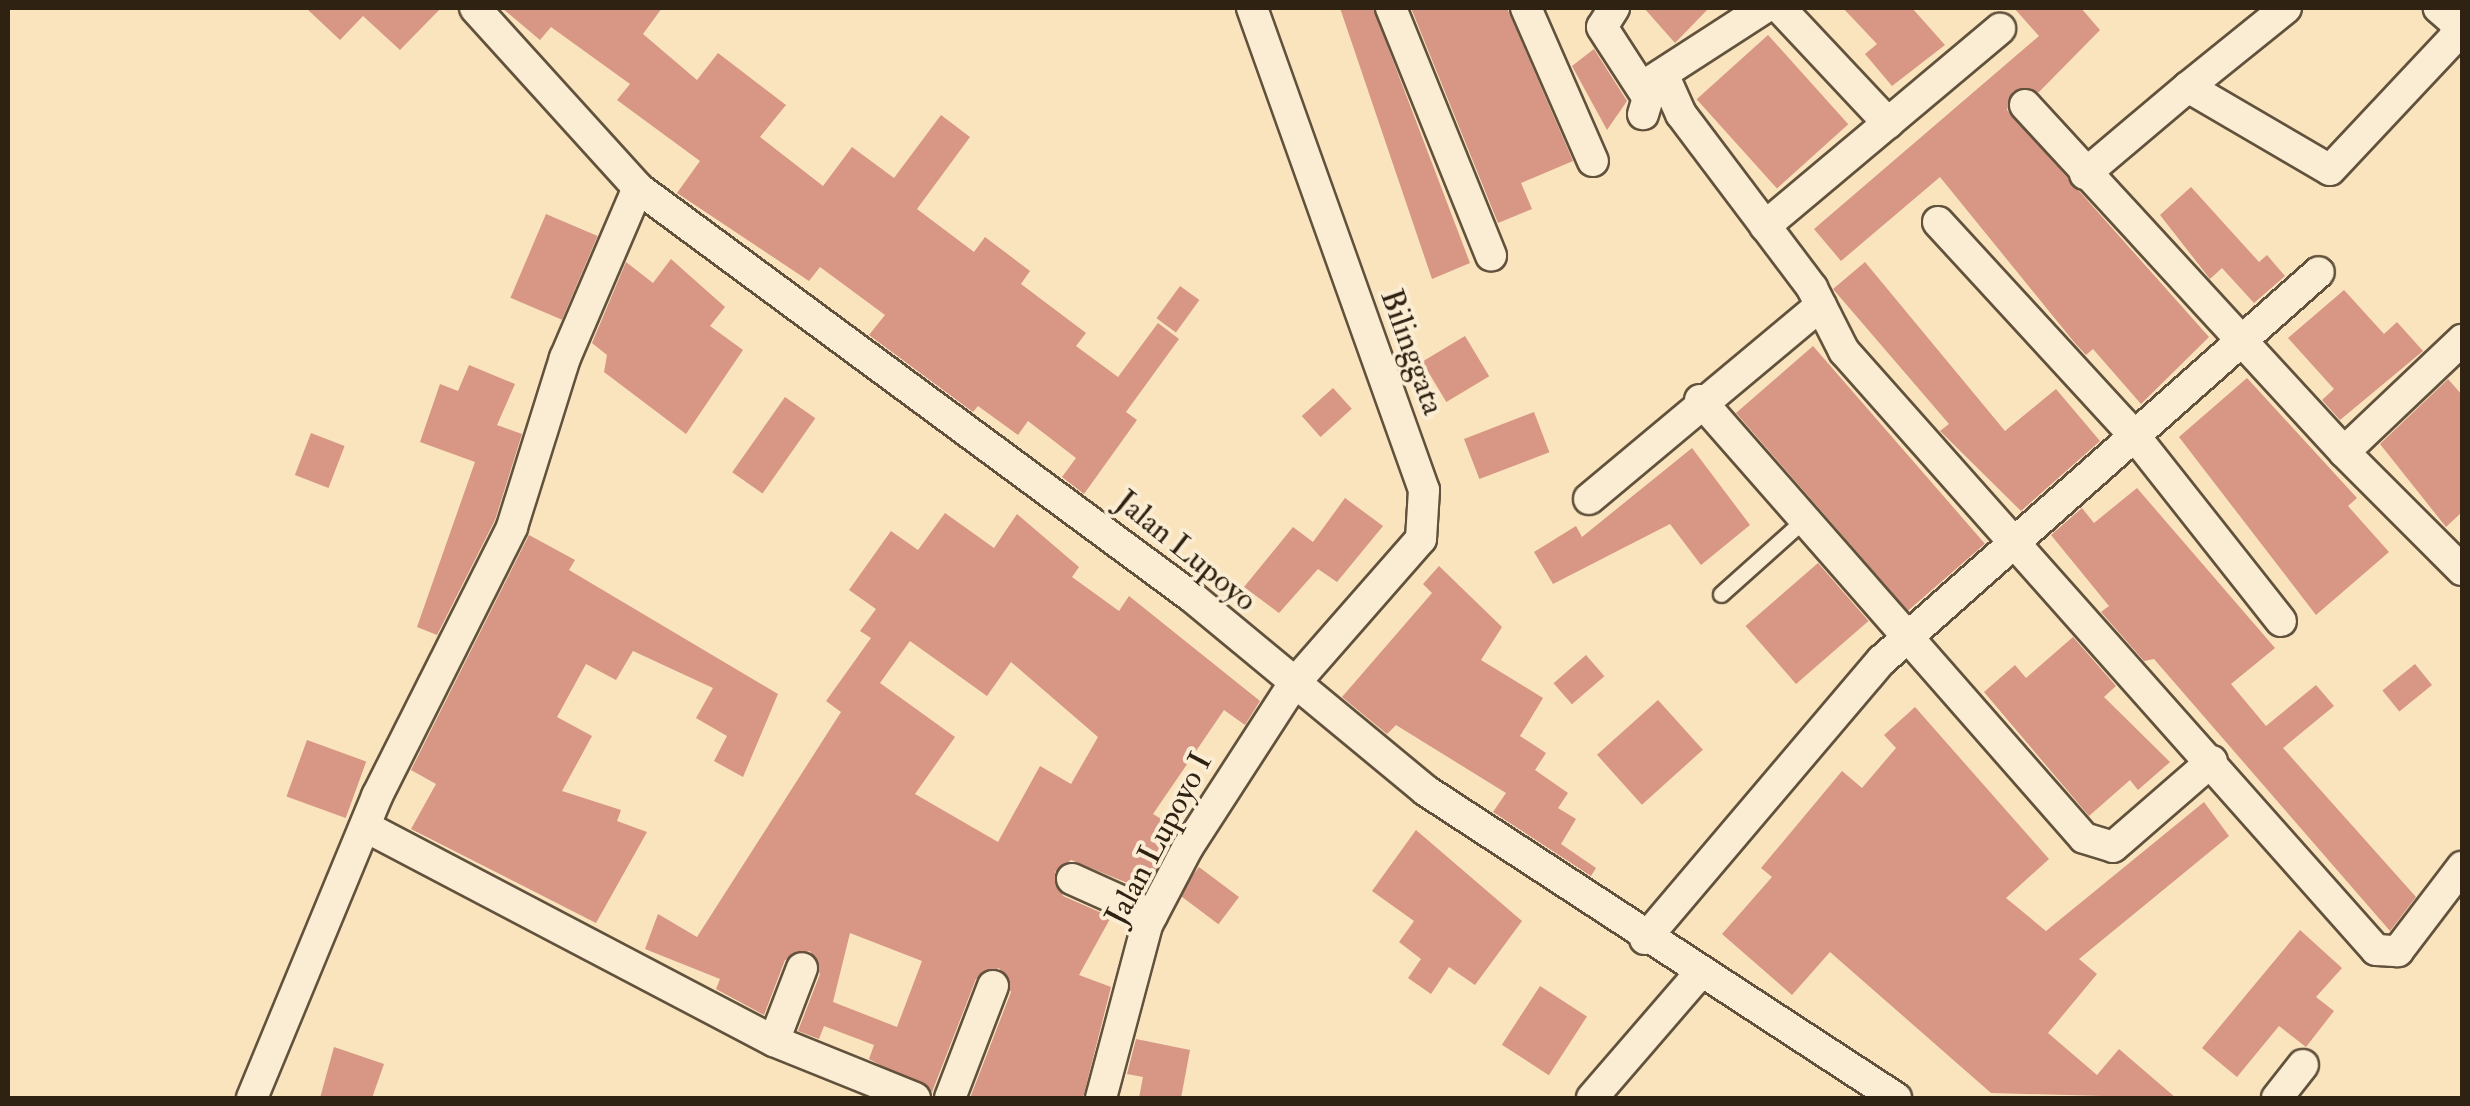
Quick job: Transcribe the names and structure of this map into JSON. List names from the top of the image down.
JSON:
{
  "streets": {
    "street": ["Bilinggata", "Jalan Lupoyo", "Jalan Lupoyo I"]
  },
  "crossings": [
    ["Bilinggata", "Jalan Lupoyo"],
    ["Bilinggata", "Jalan Lupoyo I"],
    ["Jalan Lupoyo", "Jalan Lupoyo I"]
  ]
}
